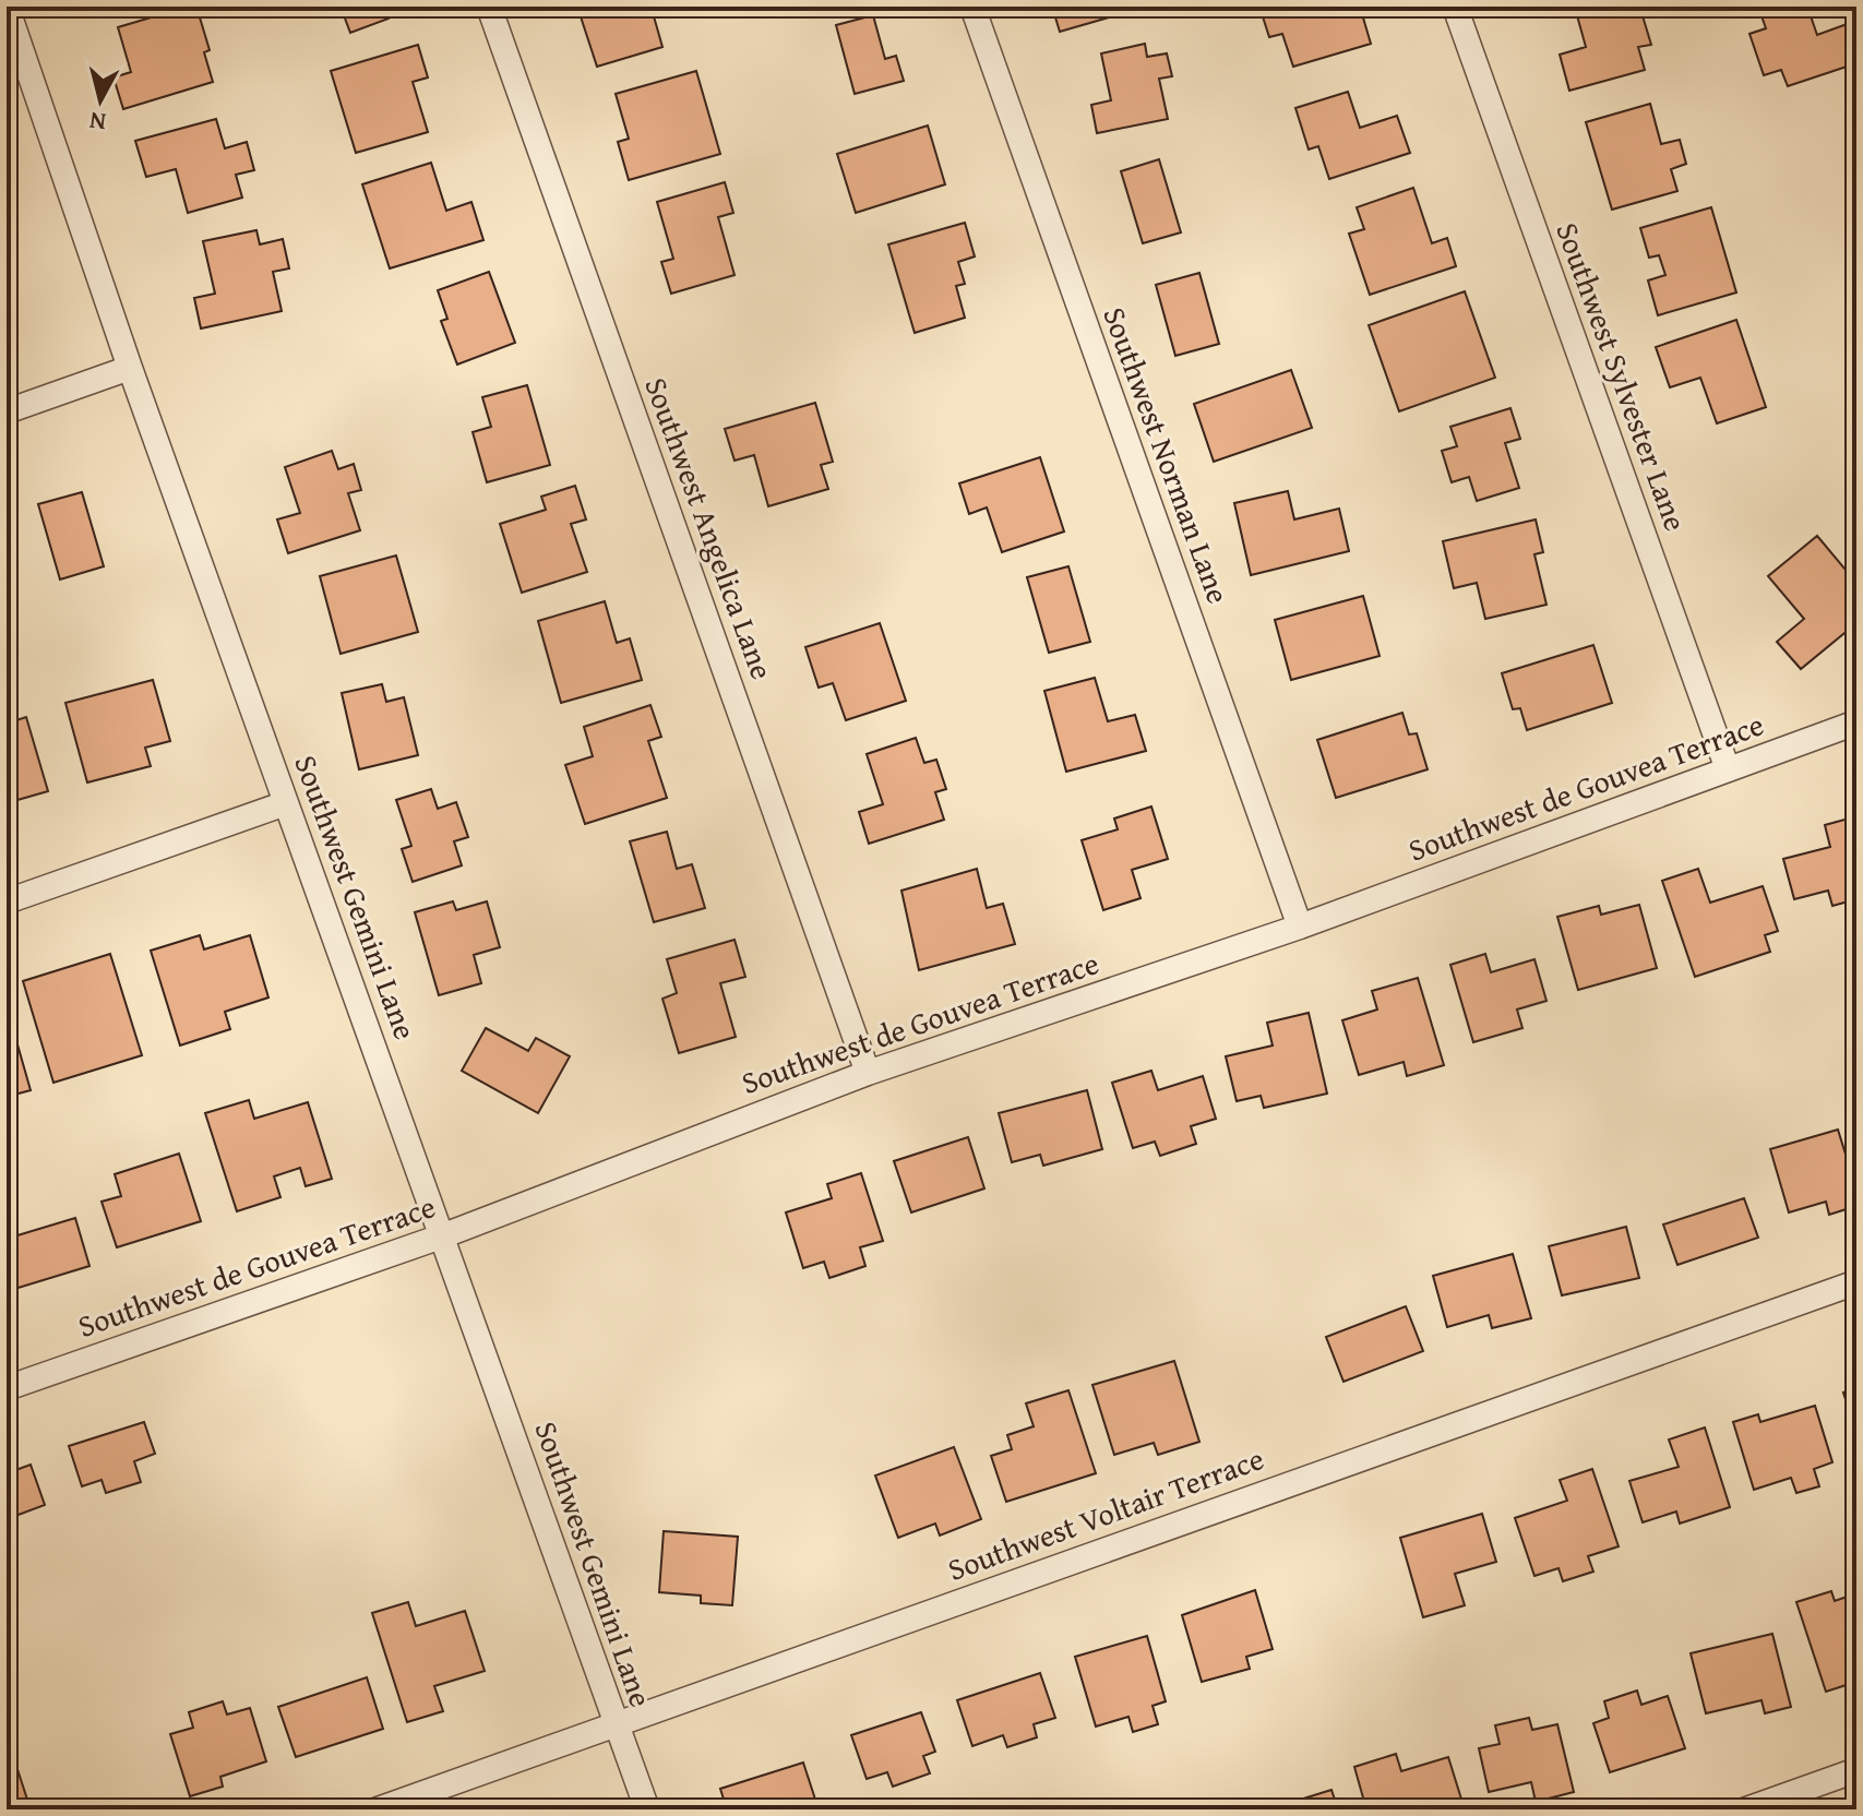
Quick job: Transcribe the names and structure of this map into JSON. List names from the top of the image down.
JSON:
{
  "streets": {
    "street": [
      "Southwest Sylvester Lane",
      "Southwest Norman Lane",
      "Southwest Angelica Lane",
      "Southwest de Gouvea Terrace",
      "Southwest Gemini Lane",
      "Southwest Voltair Terrace"
    ]
  },
  "crossings": [
    ["Southwest Sylvester Lane", "Southwest de Gouvea Terrace"],
    ["Southwest Norman Lane", "Southwest de Gouvea Terrace"],
    ["Southwest Angelica Lane", "Southwest de Gouvea Terrace"],
    ["Southwest de Gouvea Terrace", "Southwest Gemini Lane"],
    ["Southwest Gemini Lane", "Southwest Voltair Terrace"]
  ],
  "north": "bottom"
}
